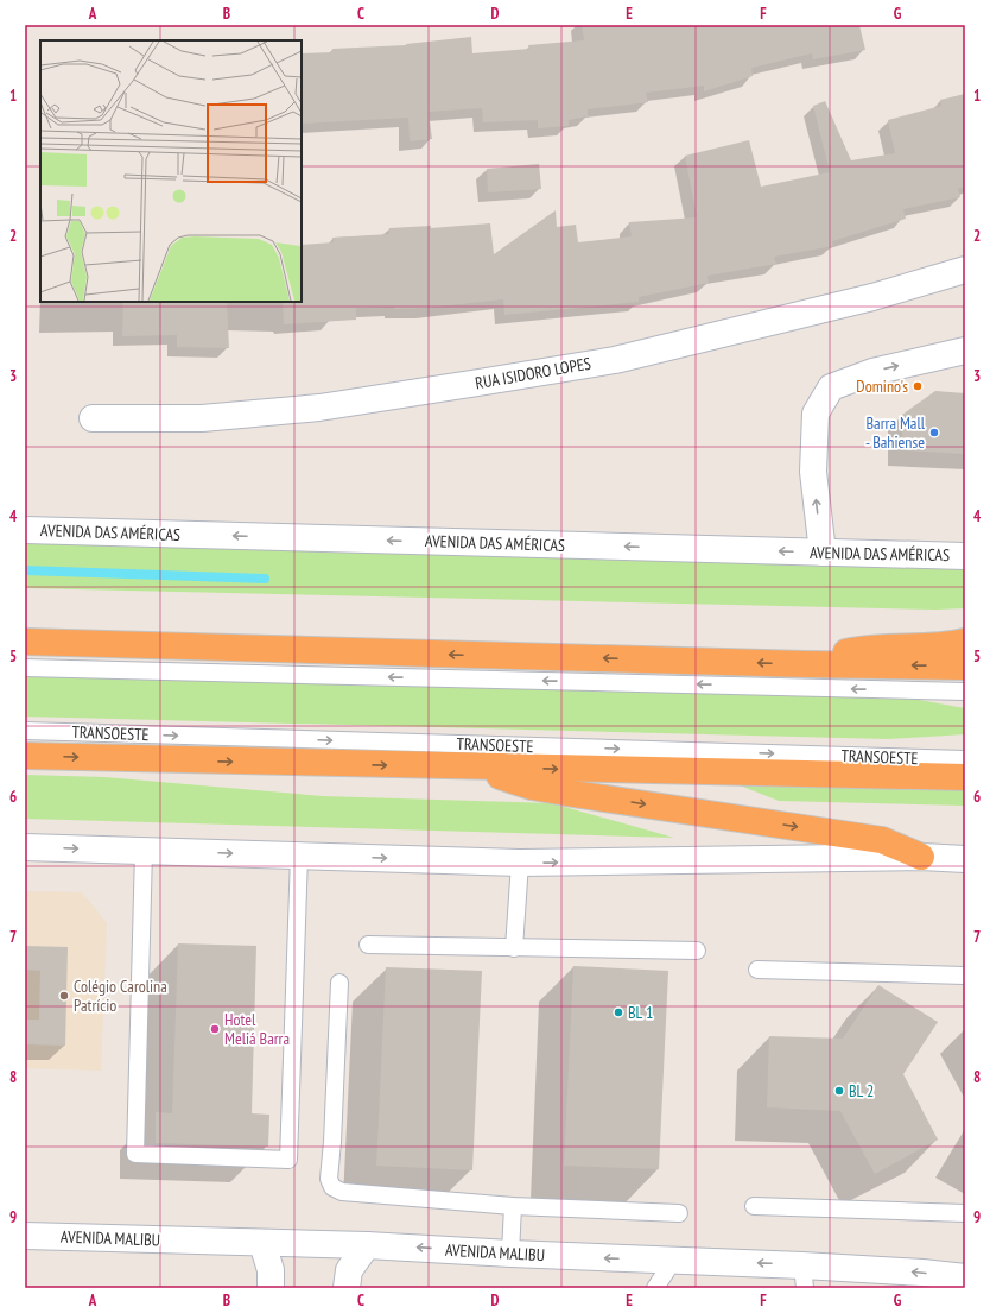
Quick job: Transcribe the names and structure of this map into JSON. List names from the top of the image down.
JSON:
{
  "streets": {
    "street": ["RUA ISIDORO LOPES", "AVENIDA DAS AMÉRICAS", "AVENIDA MALIBU"],
    "lane": ["TRANSOESTE"]
  },
  "one_way": ["AVENIDA DAS AMÉRICAS", "AVENIDA MALIBU"],
  "places": [
    "Domino's",
    "Barra Mall - Bahiense",
    "Colégio Carolina Patrício",
    "BL 1",
    "Hotel Meliá Barra",
    "BL 2"
  ],
  "grid": {
    "columns": [
      "A",
      "B",
      "C",
      "D",
      "E",
      "F",
      "G"
    ],
    "rows": [
      "1",
      "2",
      "3",
      "4",
      "5",
      "6",
      "7",
      "8",
      "9"
    ]
  }
}
